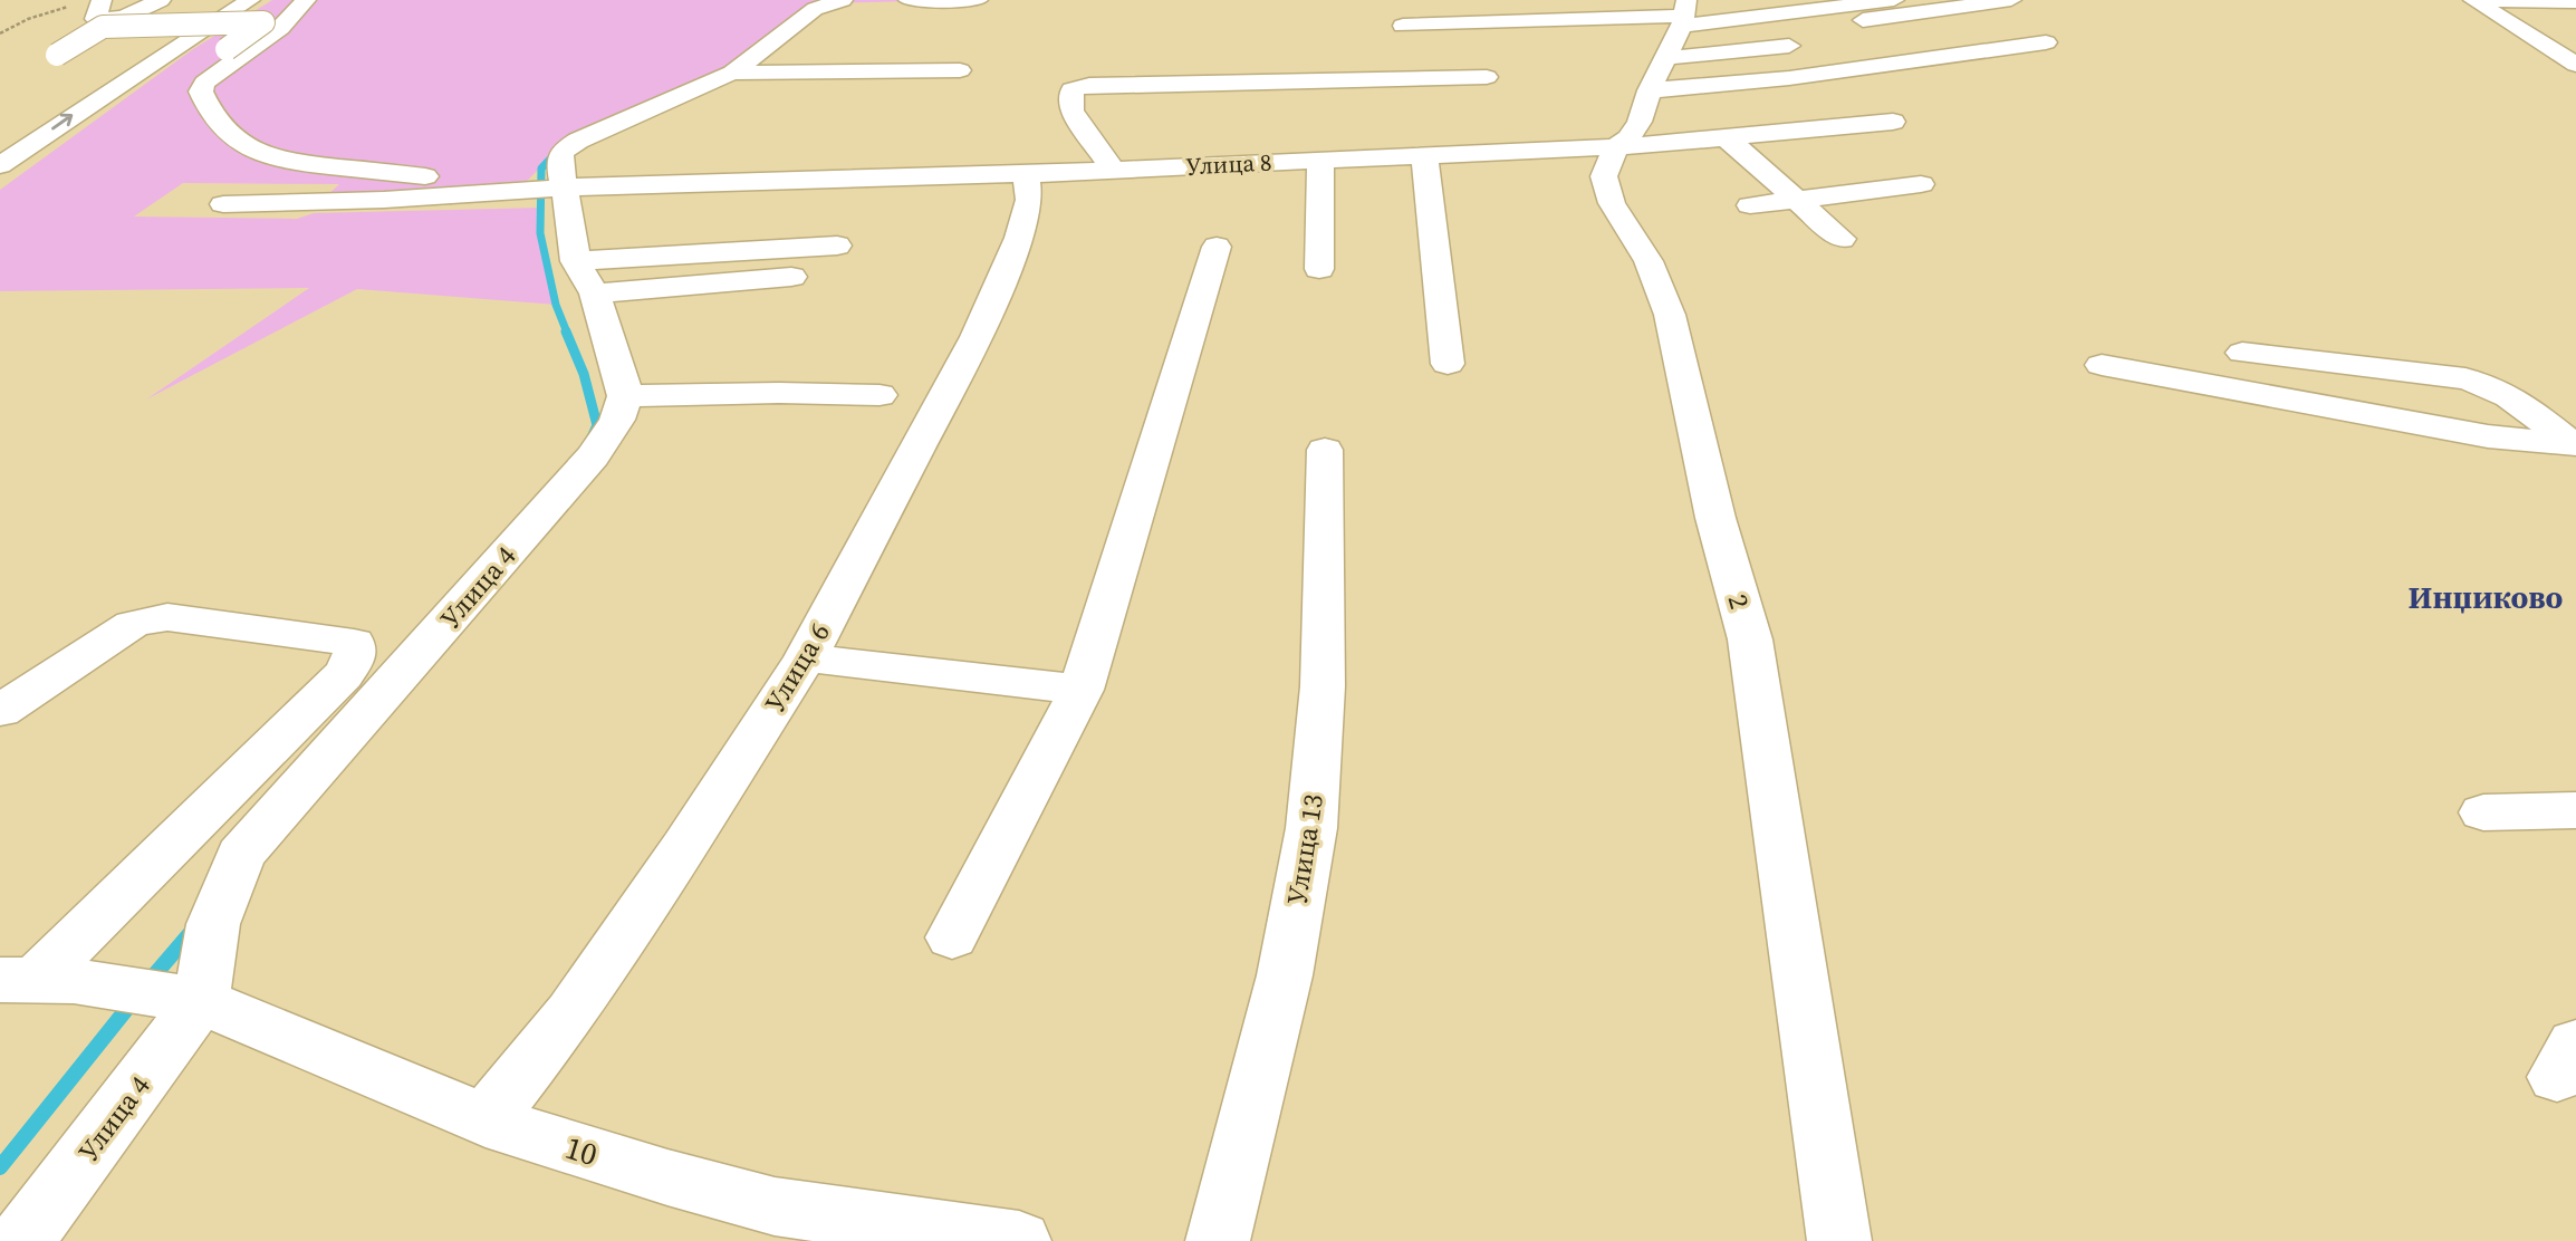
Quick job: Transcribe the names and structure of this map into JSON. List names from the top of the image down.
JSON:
{
  "streets": {
    "street": [
      "Улица 8",
      "Улица 4",
      "2",
      "Улица 6",
      "Улица 13",
      "10"
    ]
  },
  "crossings": [
    ["Улица 8", "2"],
    ["Улица 8", "Улица 6"],
    ["Улица 4", "10"],
    ["Улица 6", "10"]
  ],
  "districts": ["Инџиково"]
}
